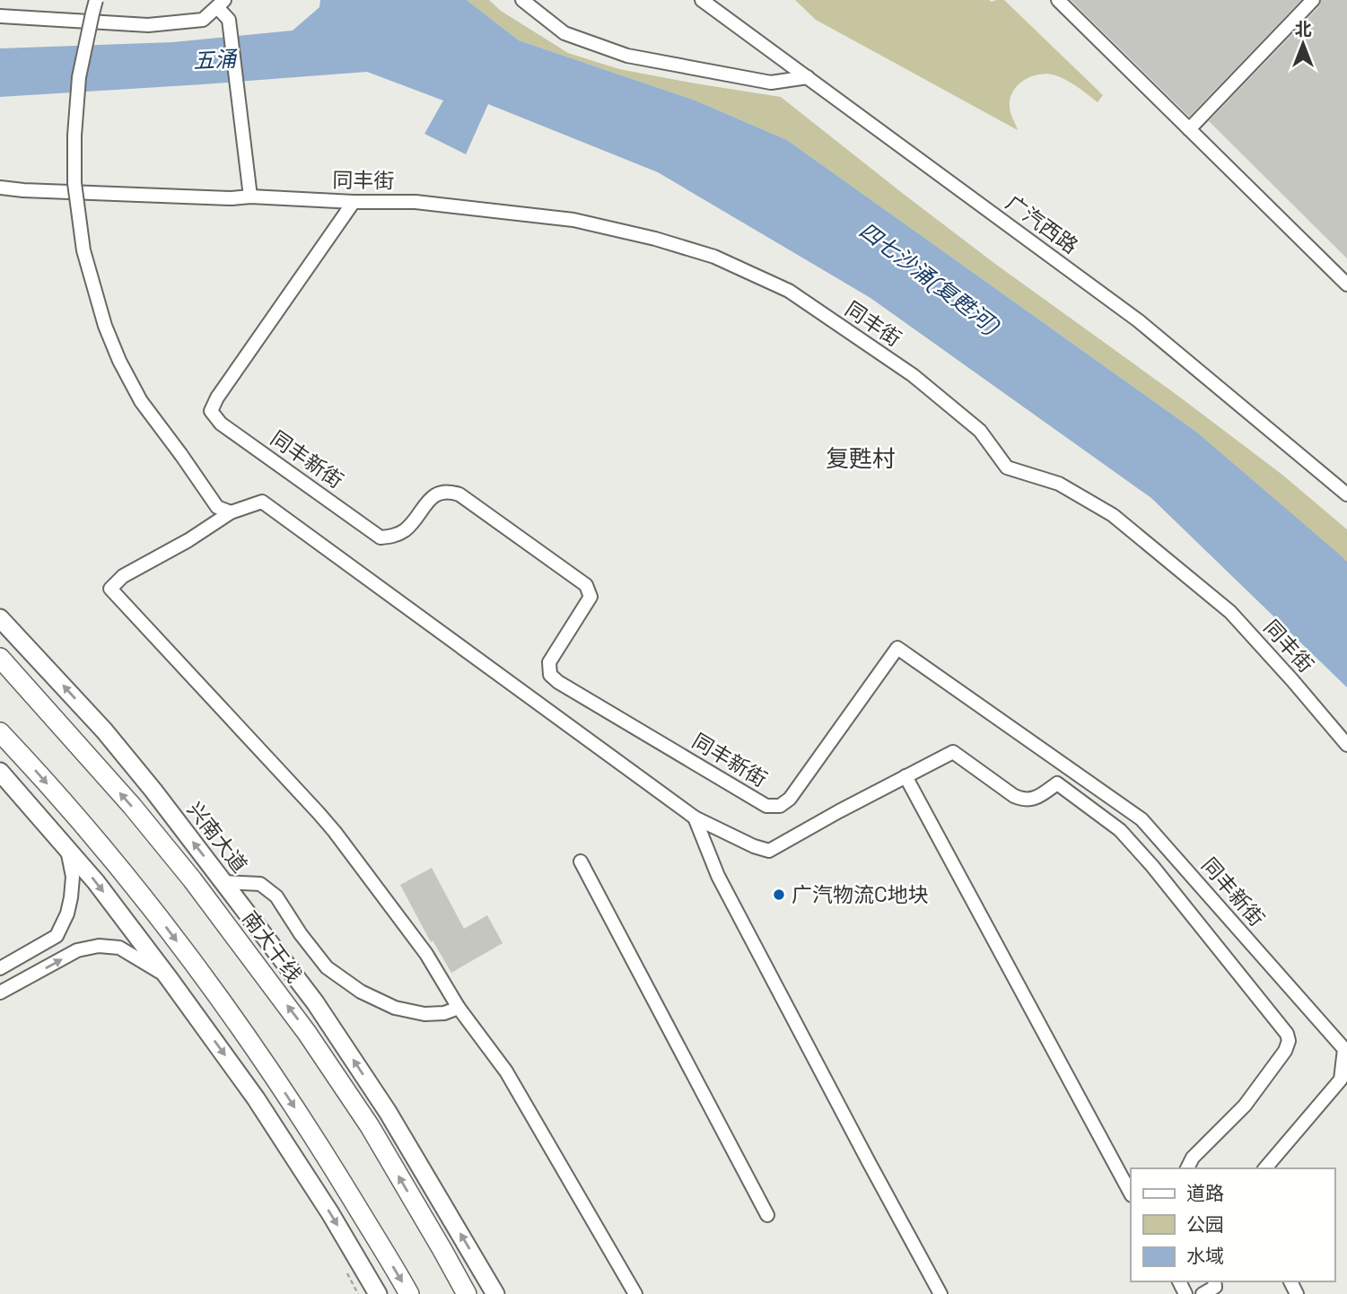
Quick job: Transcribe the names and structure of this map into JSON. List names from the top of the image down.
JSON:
{
  "streets": {
    "highway": ["南大干线"],
    "main road": ["兴南大道"],
    "street": ["同丰街", "广汽西路", "同丰新街"]
  },
  "crossings": [
    ["同丰街", "同丰新街"]
  ],
  "districts": ["复甦村"],
  "water": ["五涌", "四七沙涌(复甦河)"],
  "places": ["广汽物流C地块"],
  "legend": ["道路", "公园", "水域"],
  "north": "top"
}
